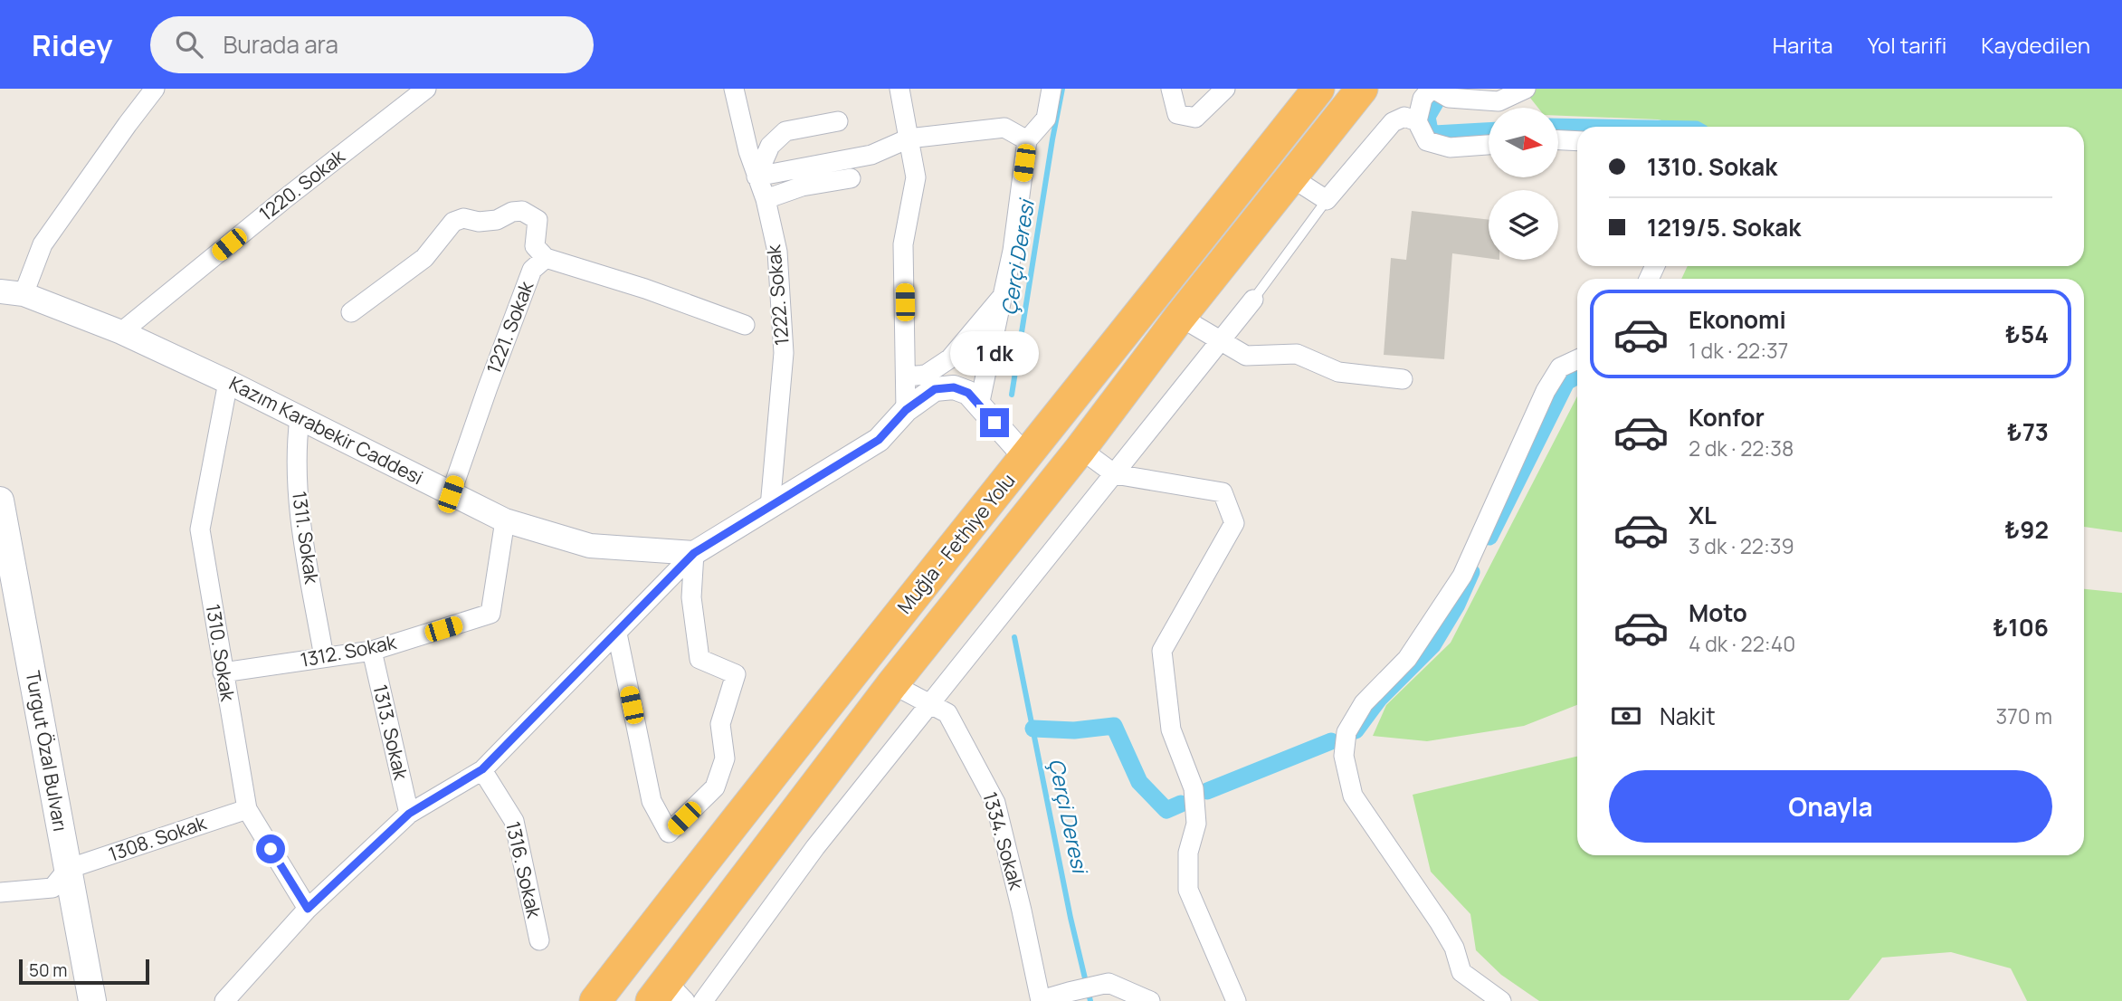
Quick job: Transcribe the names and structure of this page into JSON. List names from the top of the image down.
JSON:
{
  "streets": {
    "highway": ["Muğla - Fethiye Yolu"],
    "main road": ["Turgut Özal Bulvarı"],
    "street": [
      "1220. Sokak",
      "1222. Sokak",
      "1221. Sokak",
      "Kazım Karabekir Caddesi",
      "1311. Sokak",
      "1312. Sokak",
      "1310. Sokak",
      "1313. Sokak",
      "1308. Sokak",
      "1334. Sokak",
      "1316. Sokak"
    ]
  },
  "crossings": [
    ["1220. Sokak", "Kazım Karabekir Caddesi"],
    ["1221. Sokak", "Kazım Karabekir Caddesi"],
    ["Kazım Karabekir Caddesi", "1311. Sokak"],
    ["Kazım Karabekir Caddesi", "1312. Sokak"],
    ["Kazım Karabekir Caddesi", "1310. Sokak"],
    ["1311. Sokak", "1312. Sokak"],
    ["Muğla - Fethiye Yolu", "1334. Sokak"],
    ["1312. Sokak", "1310. Sokak"],
    ["1312. Sokak", "1313. Sokak"],
    ["1310. Sokak", "1308. Sokak"],
    ["Turgut Özal Bulvarı", "1308. Sokak"]
  ],
  "water": ["Çerçi Deresi"],
  "scale_bar": "50 m",
  "north": "right",
  "page": {
    "header": "Ridey",
    "search": "Burada ara",
    "nav": ["Harita", "Yol tarifi", "Kaydedilen"],
    "banner": ["1310. Sokak", "1219/5. Sokak"],
    "list": [
      {
        "name": "Ekonomi",
        "note": "1 dk · 22:37",
        "value": "₺54"
      },
      {
        "name": "Konfor",
        "note": "2 dk · 22:38",
        "value": "₺73"
      },
      {
        "name": "XL",
        "note": "3 dk · 22:39",
        "value": "₺92"
      },
      {
        "name": "Moto",
        "note": "4 dk · 22:40",
        "value": "₺106"
      }
    ],
    "bubble": "1 dk",
    "pay": ["Nakit", "370 m"],
    "buttons": "Onayla",
    "scale": "50 m"
  }
}
